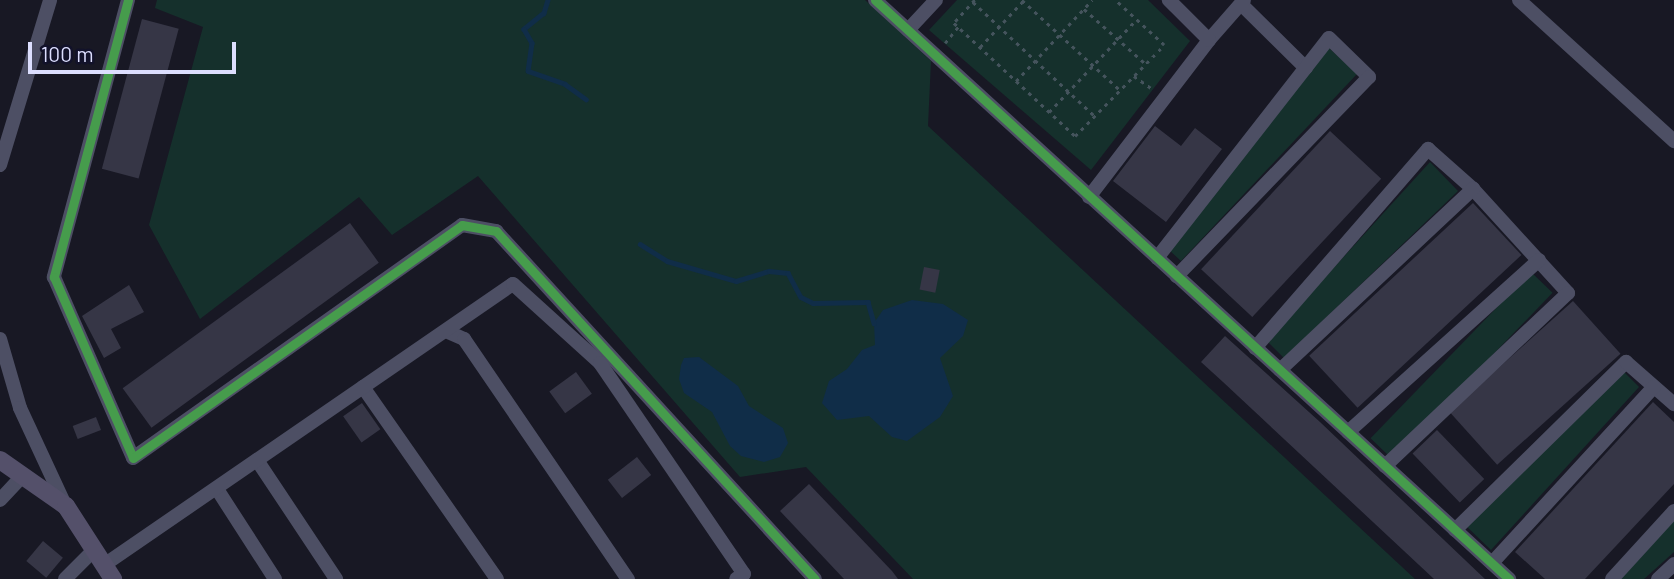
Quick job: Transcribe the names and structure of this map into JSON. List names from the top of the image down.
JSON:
{
  "scale_bar": "100 m"
}
